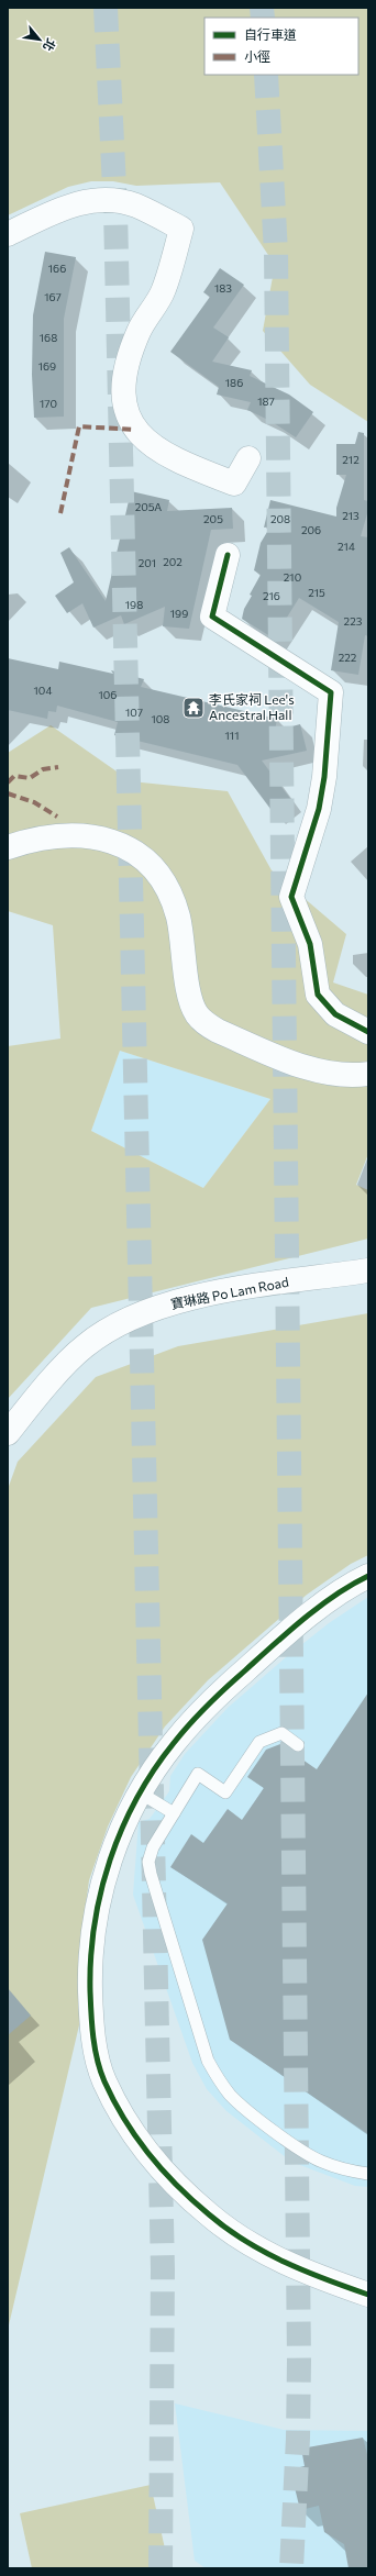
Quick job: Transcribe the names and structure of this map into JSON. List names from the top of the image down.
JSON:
{
  "streets": {
    "street": ["寶琳路 Po Lam Road"]
  },
  "places": {
    "temple": ["李氏家祠 Lee's Ancestral Hall"]
  },
  "house_numbers": [
    "166",
    "183",
    "167",
    "168",
    "169",
    "186",
    "187",
    "170",
    "212",
    "205A",
    "213",
    "205",
    "208",
    "206",
    "214",
    "202",
    "201",
    "210",
    "215",
    "216",
    "198",
    "199",
    "223",
    "222",
    "104",
    "106",
    "107",
    "108",
    "111"
  ],
  "legend": ["自行車道", "小徑"],
  "north": "bottom right"
}
